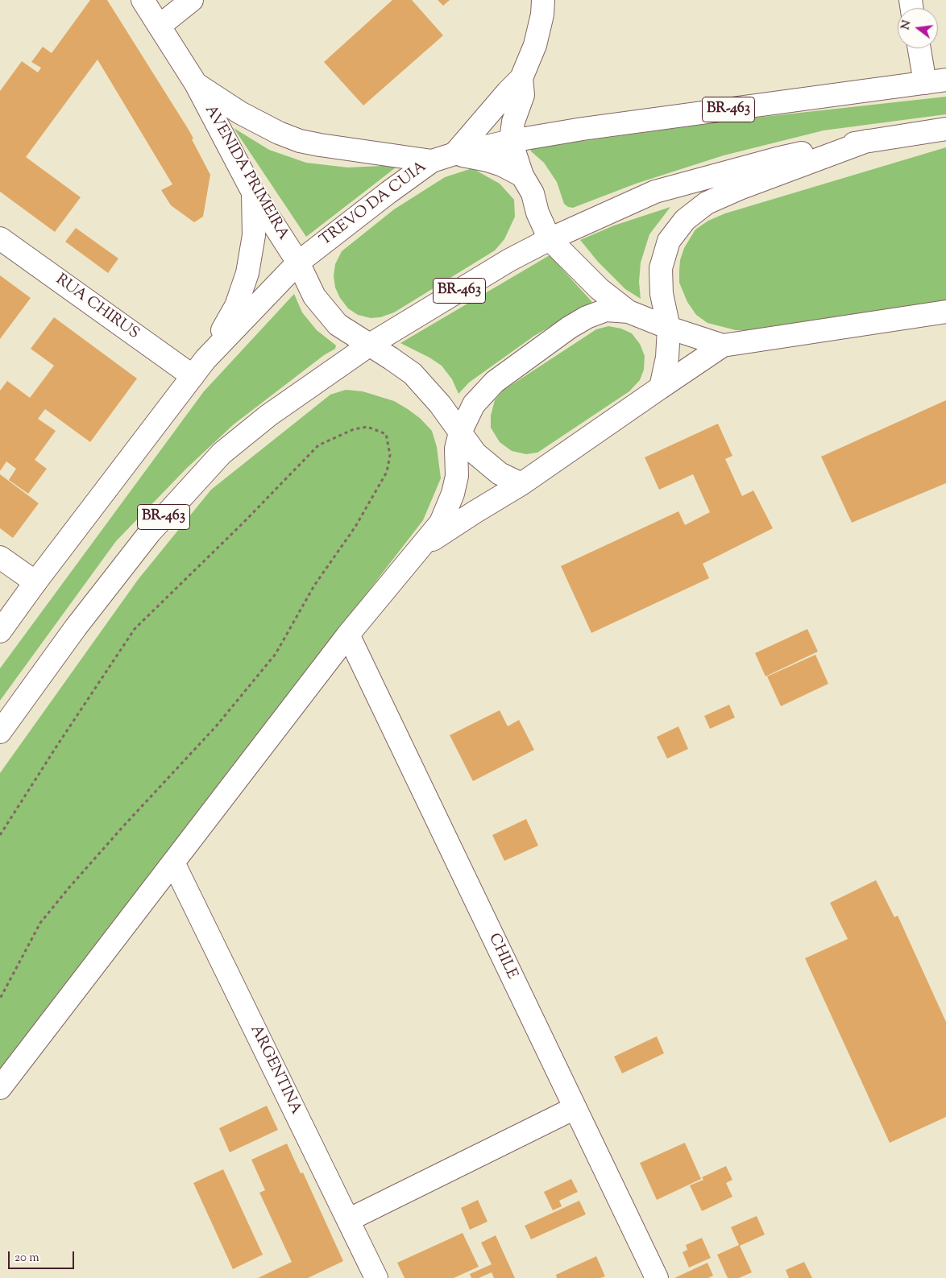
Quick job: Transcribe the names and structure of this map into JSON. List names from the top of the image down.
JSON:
{
  "streets": {
    "main road": [
      "BR-463",
      "AVENIDA PRIMEIRA",
      "TREVO DA CUIA",
      "RUA CHIRUS",
      "CHILE",
      "ARGENTINA"
    ]
  },
  "crossings": [
    ["BR-463", "AVENIDA PRIMEIRA"],
    ["BR-463", "TREVO DA CUIA"],
    ["BR-463", "RUA CHIRUS"],
    ["AVENIDA PRIMEIRA", "TREVO DA CUIA"]
  ],
  "scale_bar": "20 m",
  "north": "left"
}
